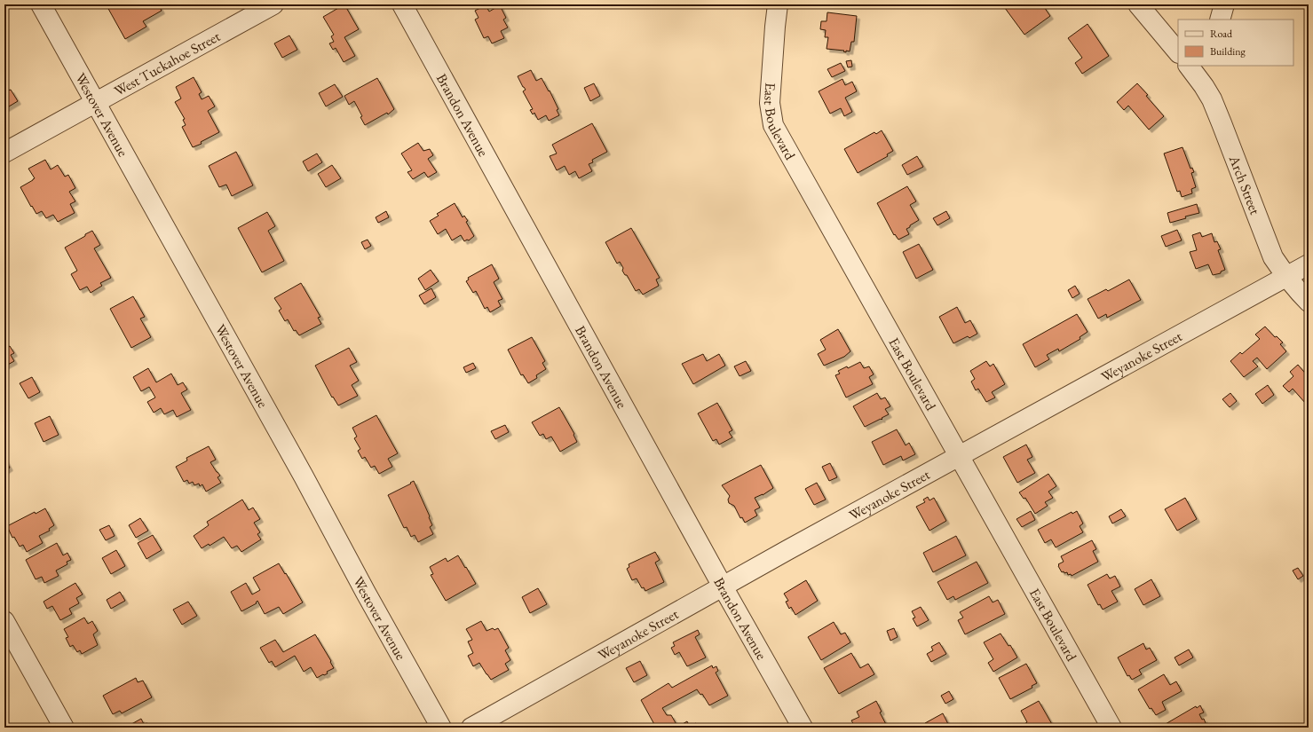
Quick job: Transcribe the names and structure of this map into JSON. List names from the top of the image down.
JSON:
{
  "streets": {
    "street": [
      "West Tuckahoe Street",
      "Westover Avenue",
      "Brandon Avenue",
      "East Boulevard",
      "Arch Street",
      "Weyanoke Street"
    ]
  },
  "crossings": [
    ["West Tuckahoe Street", "Westover Avenue"],
    ["Brandon Avenue", "Weyanoke Street"],
    ["East Boulevard", "Weyanoke Street"],
    ["Arch Street", "Weyanoke Street"]
  ],
  "legend": ["Road", "Building"]
}
